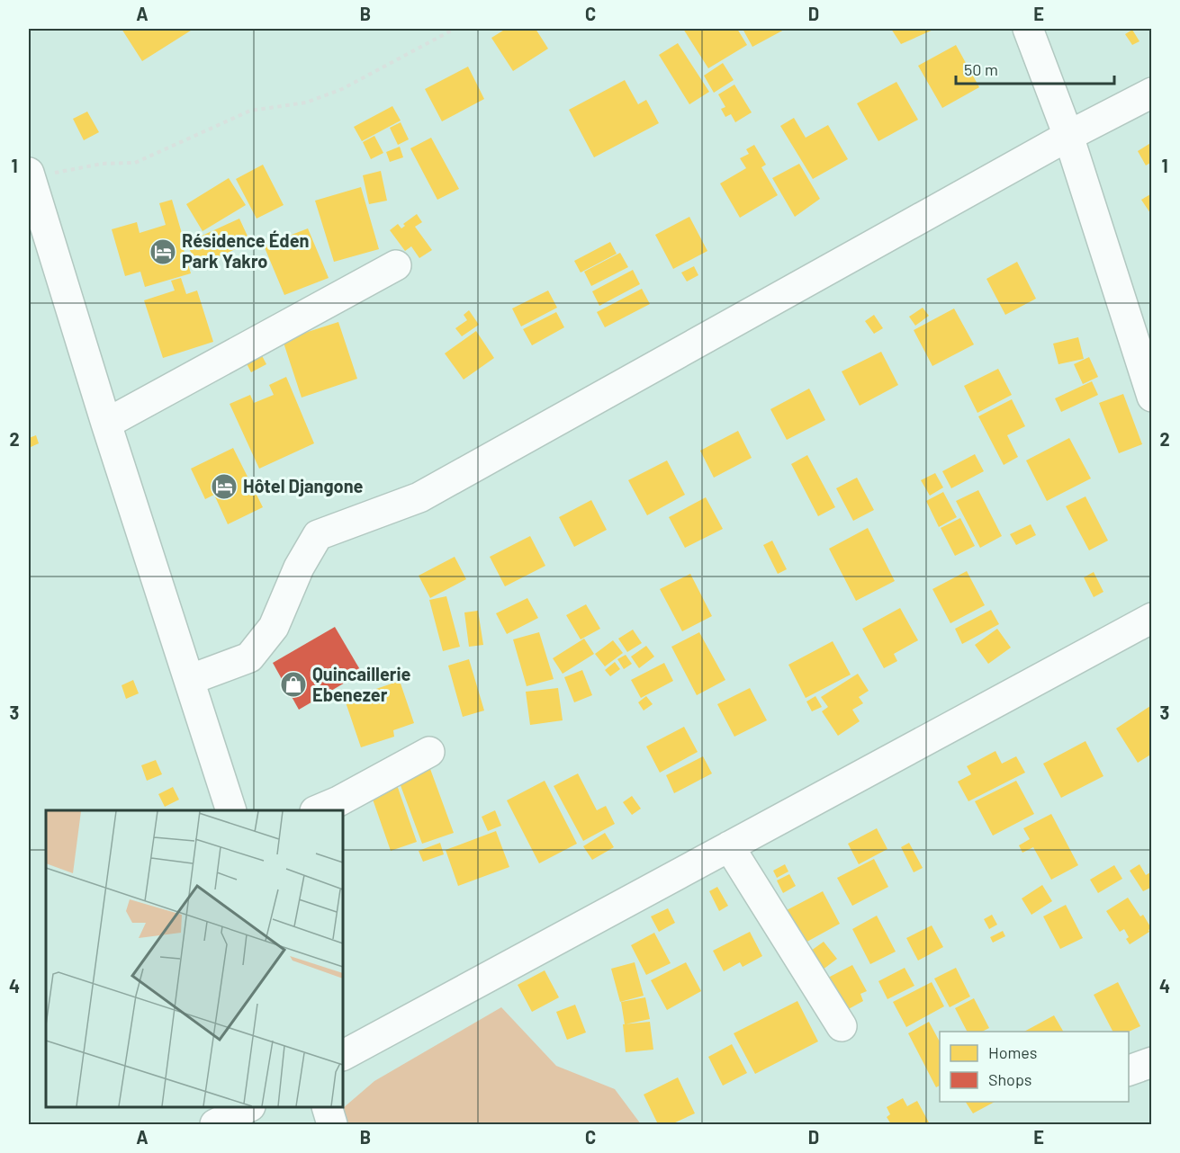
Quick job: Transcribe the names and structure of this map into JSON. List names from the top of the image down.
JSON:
{
  "places": {
    "hotel": ["Résidence Éden Park Yakro", "Hôtel Djangone"],
    "shop": ["Quincaillerie Ebenezer"]
  },
  "legend": ["Homes", "Shops"],
  "scale_bar": "50 m",
  "grid": {
    "columns": [
      "A",
      "B",
      "C",
      "D",
      "E"
    ],
    "rows": [
      "1",
      "2",
      "3",
      "4"
    ]
  }
}
